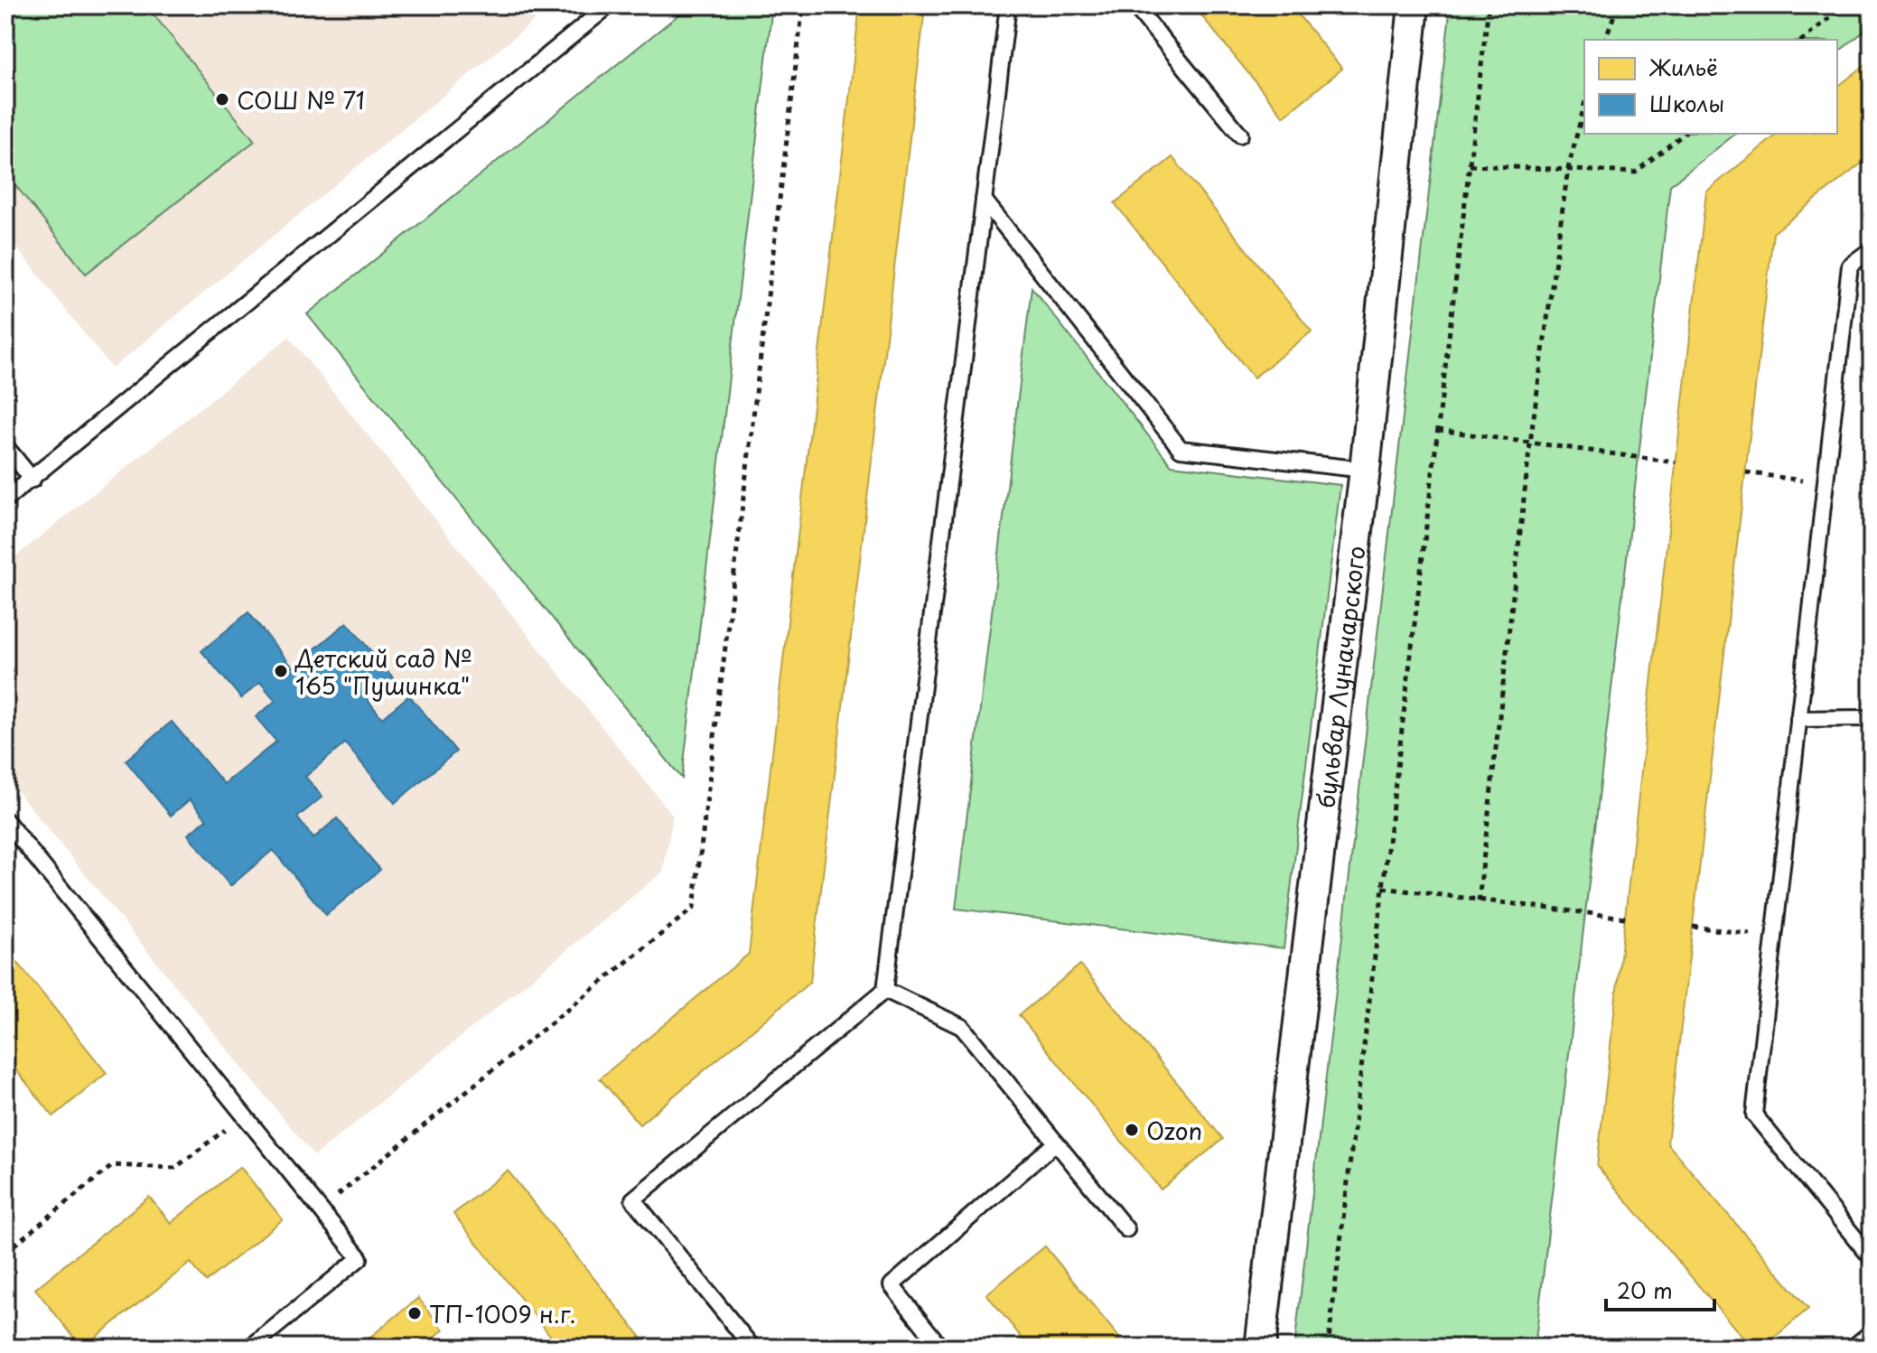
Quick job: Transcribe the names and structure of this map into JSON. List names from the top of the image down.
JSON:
{
  "streets": {
    "street": ["бульвар Луначарского"]
  },
  "places": [
    "СОШ № 71",
    "Детский сад № 165 \"Пушинка\"",
    "Ozon",
    "ТП-1009 н.г."
  ],
  "legend": ["Жильё", "Школы"],
  "scale_bar": "20 m"
}
